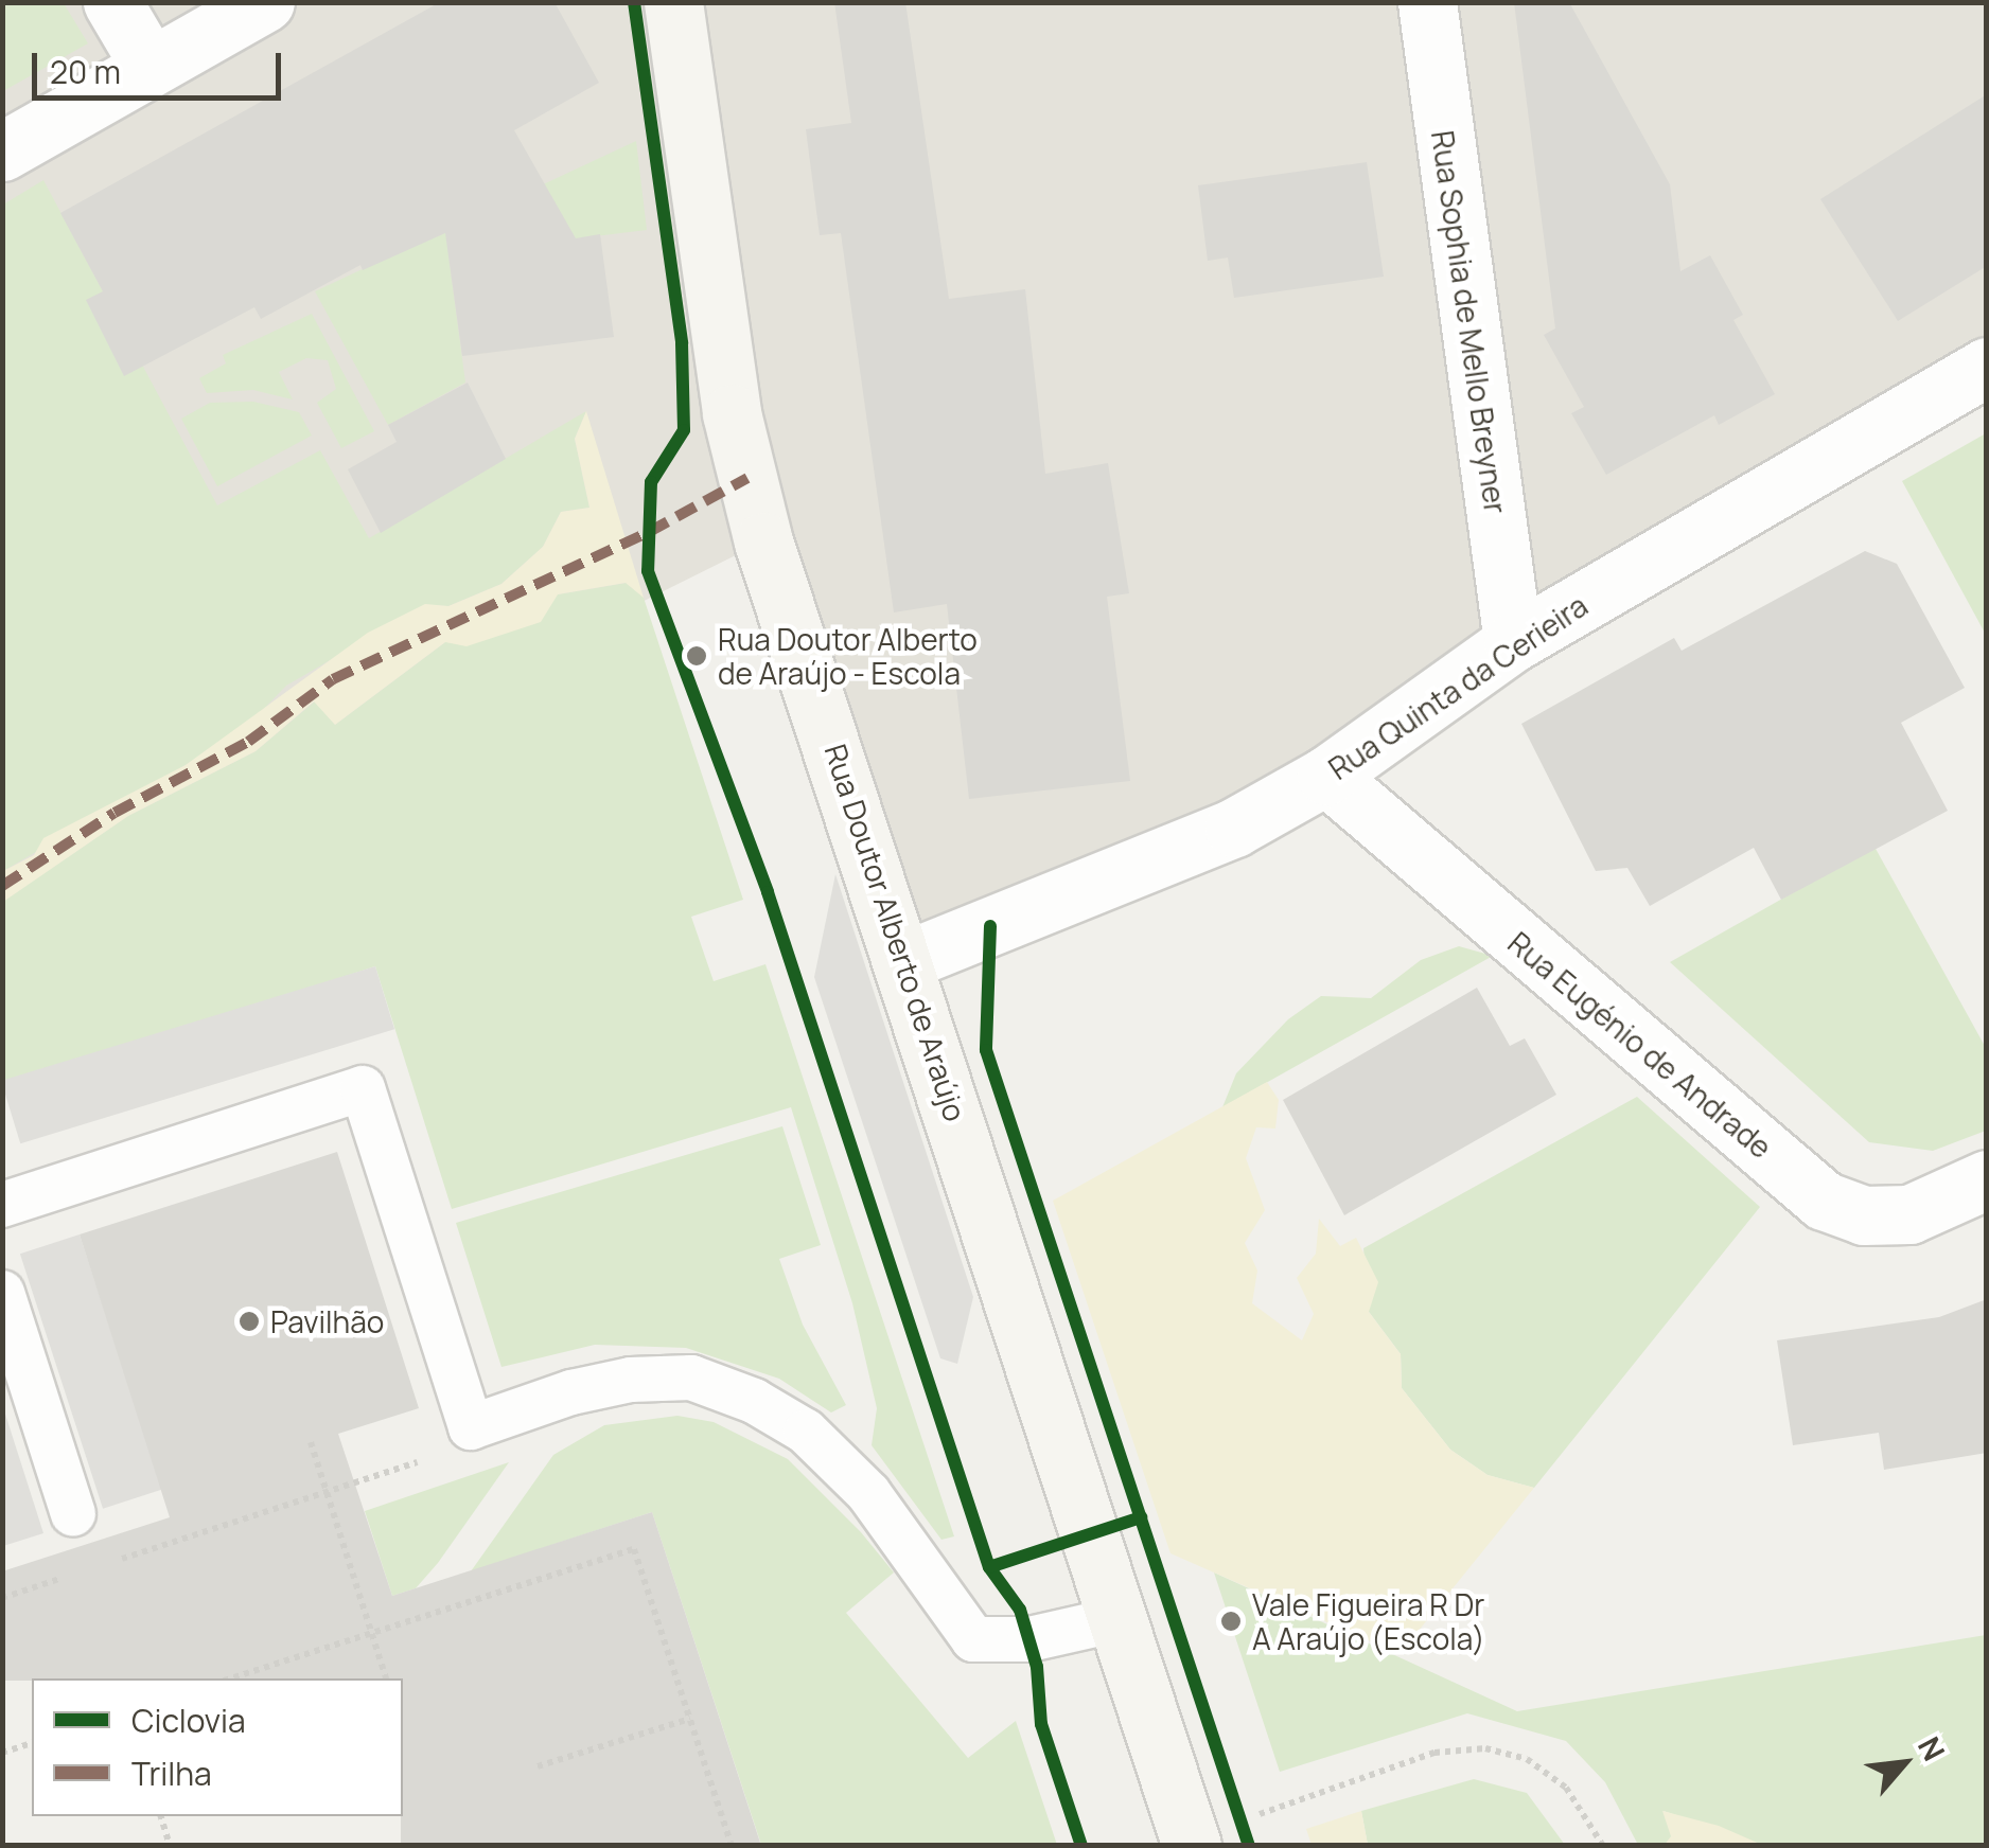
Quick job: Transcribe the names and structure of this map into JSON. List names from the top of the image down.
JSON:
{
  "streets": {
    "main road": ["Rua Doutor Alberto de Araújo"],
    "street": ["Rua Sophia de Mello Breyner", "Rua Quinta da Cerieira", "Rua Eugénio de Andrade"]
  },
  "crossings": [
    ["Rua Sophia de Mello Breyner", "Rua Quinta da Cerieira"],
    ["Rua Quinta da Cerieira", "Rua Doutor Alberto de Araújo"],
    ["Rua Quinta da Cerieira", "Rua Eugénio de Andrade"]
  ],
  "places": ["Rua Doutor Alberto de Araújo - Escola", "Pavilhão", "Vale Figueira R Dr A Araújo (Escola)"],
  "legend": ["Ciclovia", "Trilha"],
  "scale_bar": "20 m",
  "north": "top right"
}
